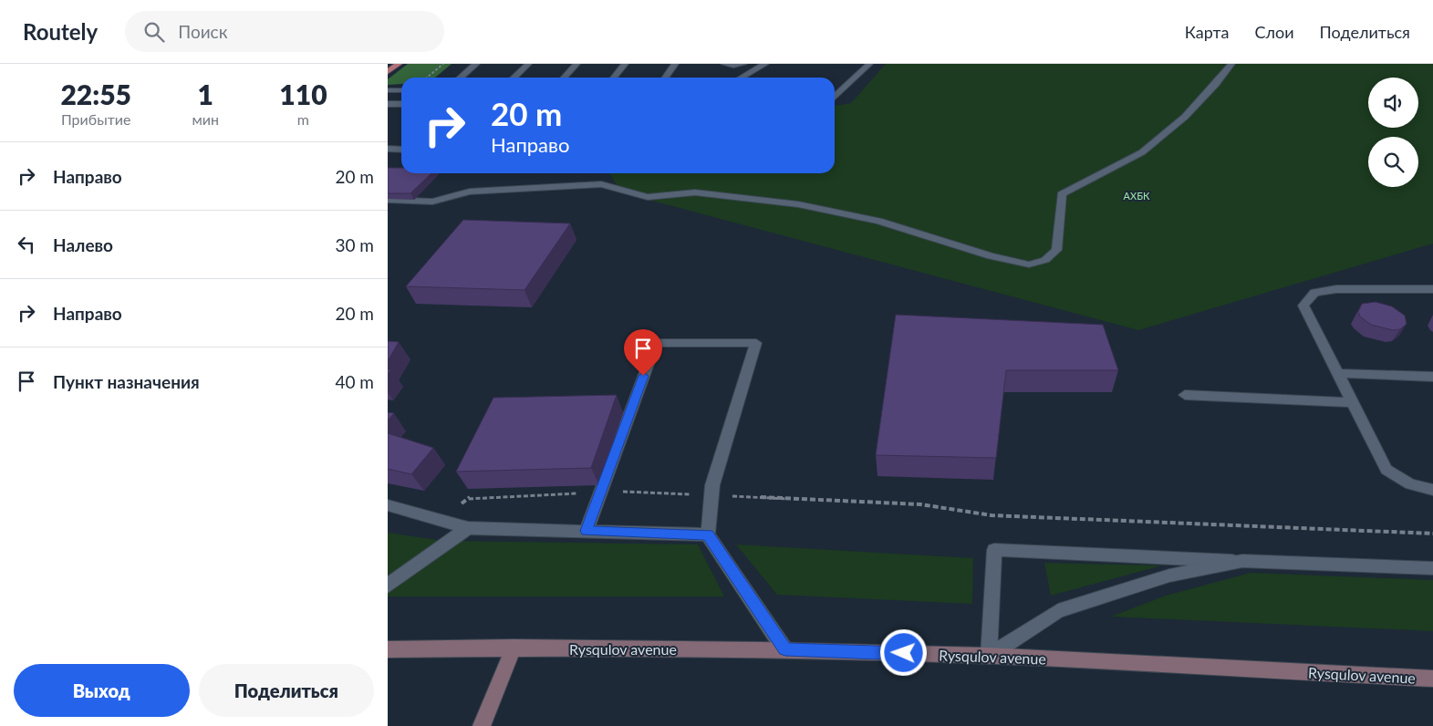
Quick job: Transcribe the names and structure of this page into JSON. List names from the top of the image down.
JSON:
{
  "streets": {
    "main road": ["Rysqulov avenue"]
  },
  "parks": ["АХБК"],
  "page": {
    "header": "Routely",
    "search": "Поиск",
    "nav": ["Карта", "Слои", "Поделиться"],
    "eta": [
      "22:55",
      "Прибытие",
      "1",
      "мин",
      "110",
      "m"
    ],
    "turn": ["20 m", "Направо"],
    "list": [
      {
        "name": "Направо",
        "value": "20 m"
      },
      {
        "name": "Налево",
        "value": "30 m"
      },
      {
        "name": "Направо",
        "value": "20 m"
      },
      {
        "name": "Пункт назначения",
        "value": "40 m"
      }
    ],
    "buttons": ["Выход", "Поделиться"]
  }
}
